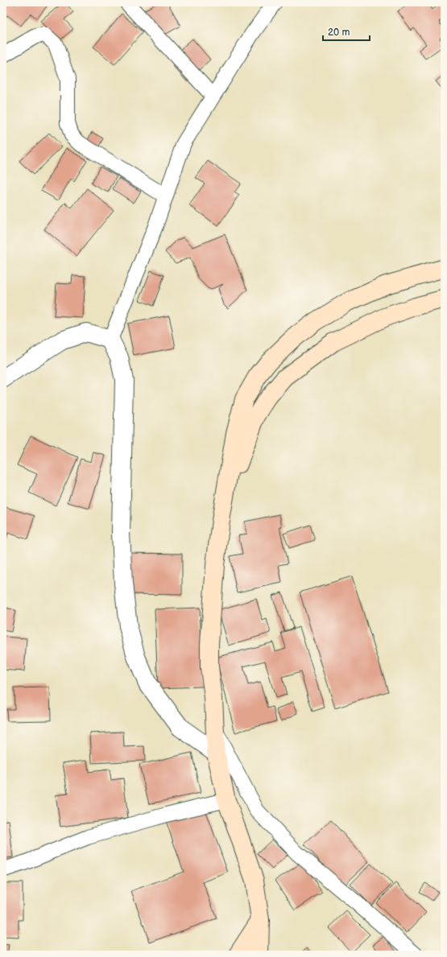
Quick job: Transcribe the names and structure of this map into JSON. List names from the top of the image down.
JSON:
{
  "scale_bar": "20 m"
}
